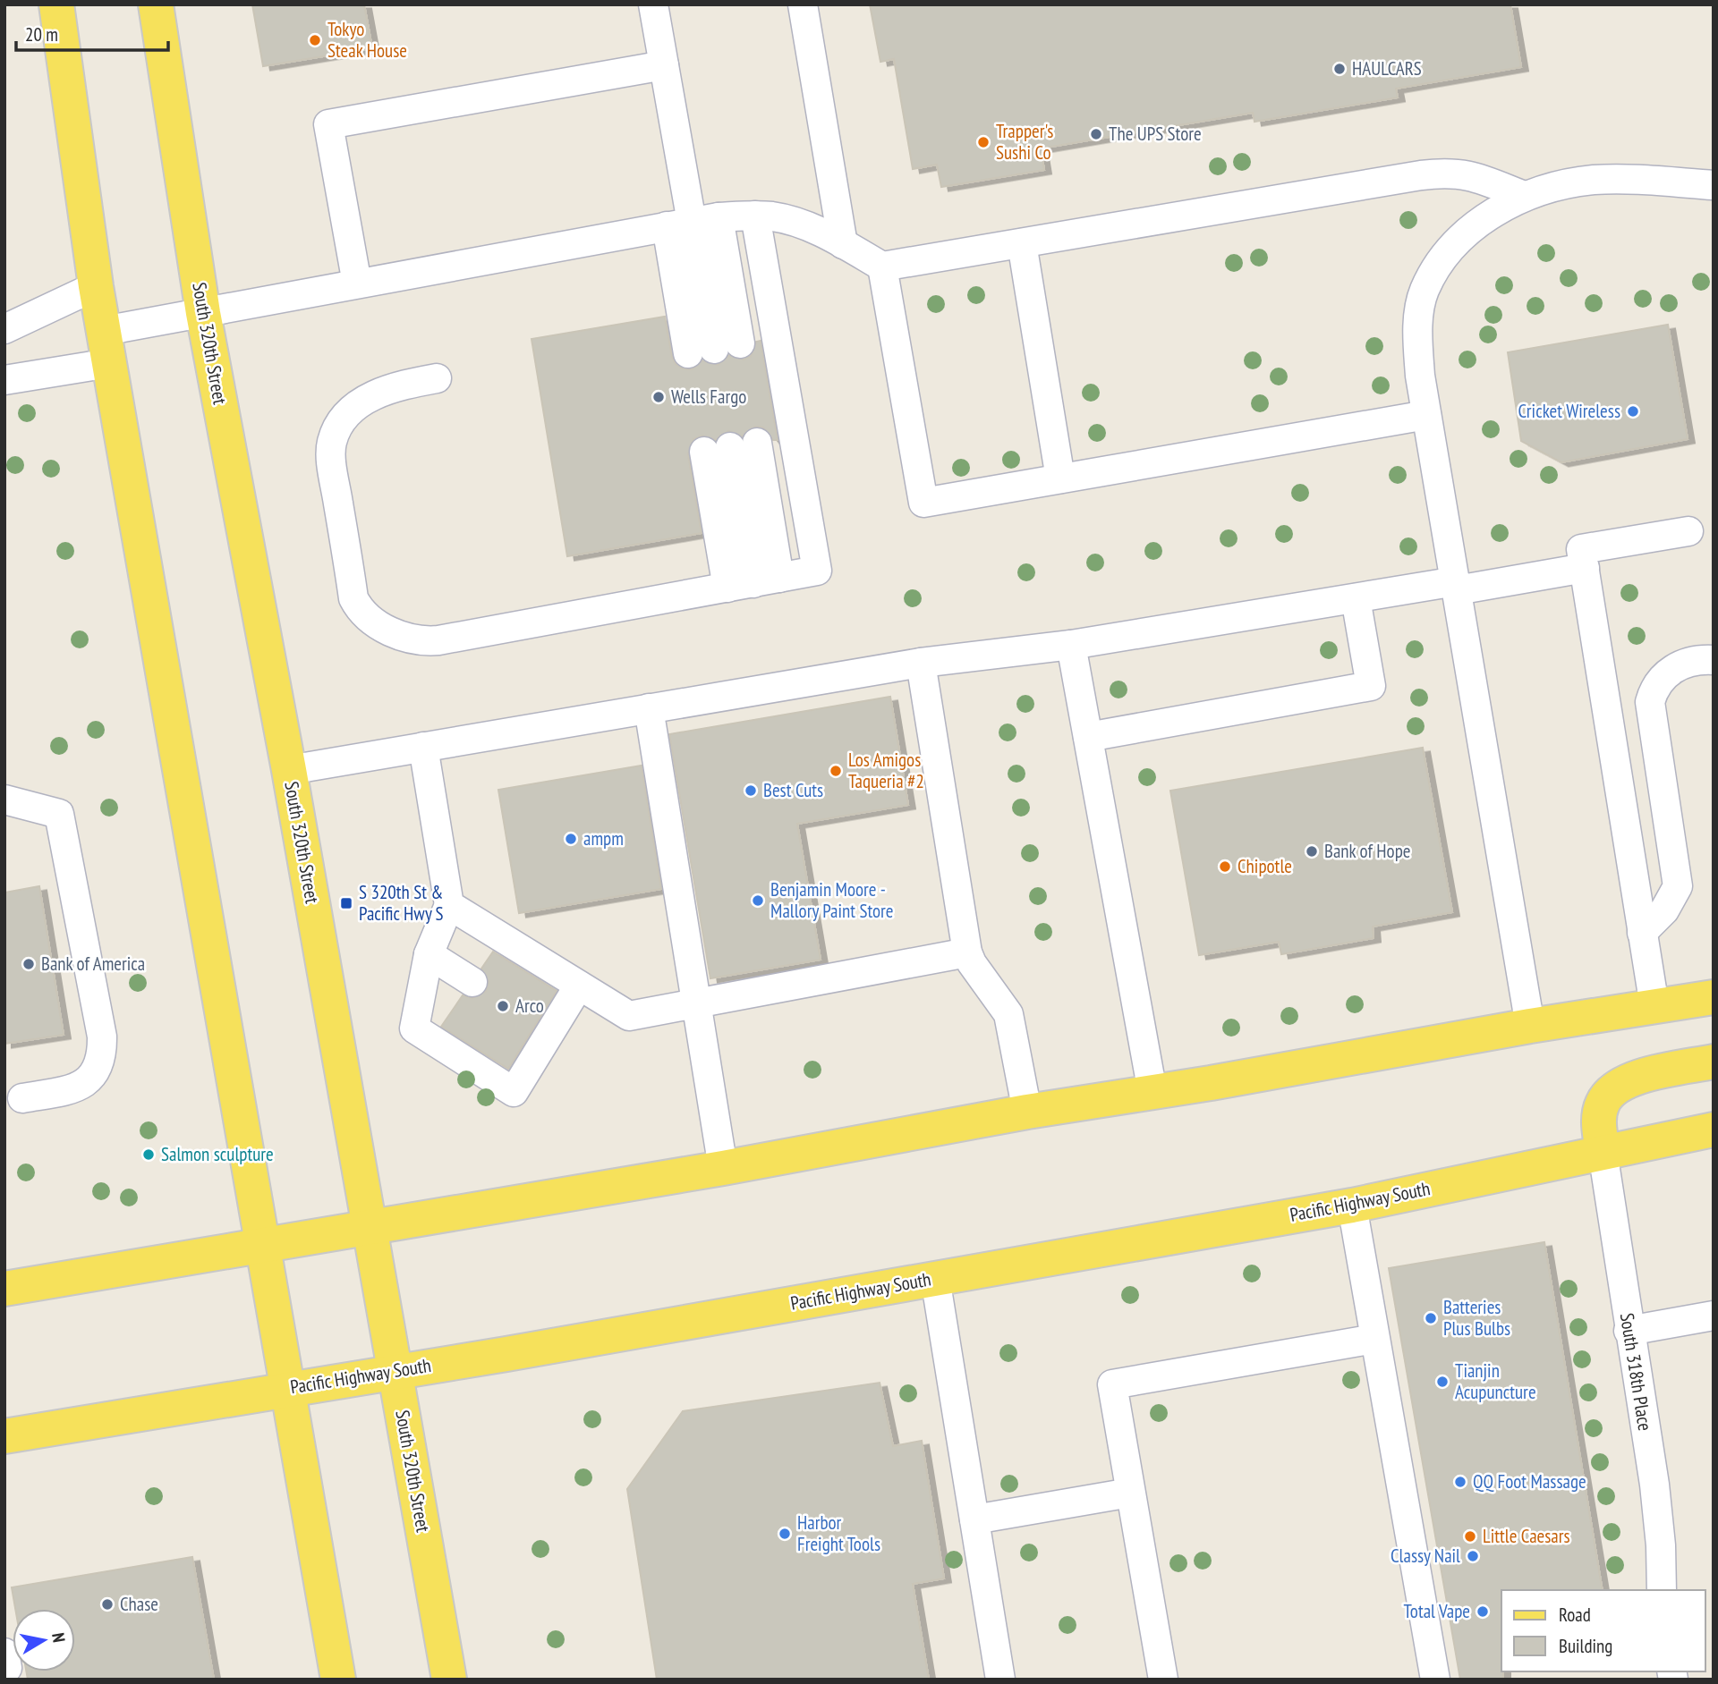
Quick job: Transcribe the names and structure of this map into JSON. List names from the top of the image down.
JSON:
{
  "streets": {
    "main road": ["South 320th Street", "Pacific Highway South"],
    "lane": ["South 318th Place"]
  },
  "crossings": [
    ["South 320th Street", "Pacific Highway South"],
    ["Pacific Highway South", "South 318th Place"]
  ],
  "places": {
    "other": [
      "Tokyo Steak House",
      "HAULCARS",
      "The UPS Store",
      "Trapper's Sushi Co",
      "Wells Fargo",
      "Cricket Wireless",
      "Los Amigos Taqueria #2",
      "Best Cuts",
      "ampm",
      "Bank of Hope",
      "Chipotle",
      "Benjamin Moore - Mallory Paint Store",
      "Bank of America",
      "Arco",
      "Salmon sculpture",
      "Batteries Plus Bulbs",
      "Tianjin Acupuncture",
      "QQ Foot Massage",
      "Harbor Freight Tools",
      "Little Caesars",
      "Classy Nail",
      "Chase",
      "Total Vape"
    ],
    "transit": ["S 320th St & Pacific Hwy S"]
  },
  "legend": ["Road", "Building"],
  "scale_bar": "20 m",
  "north": "right"
}
